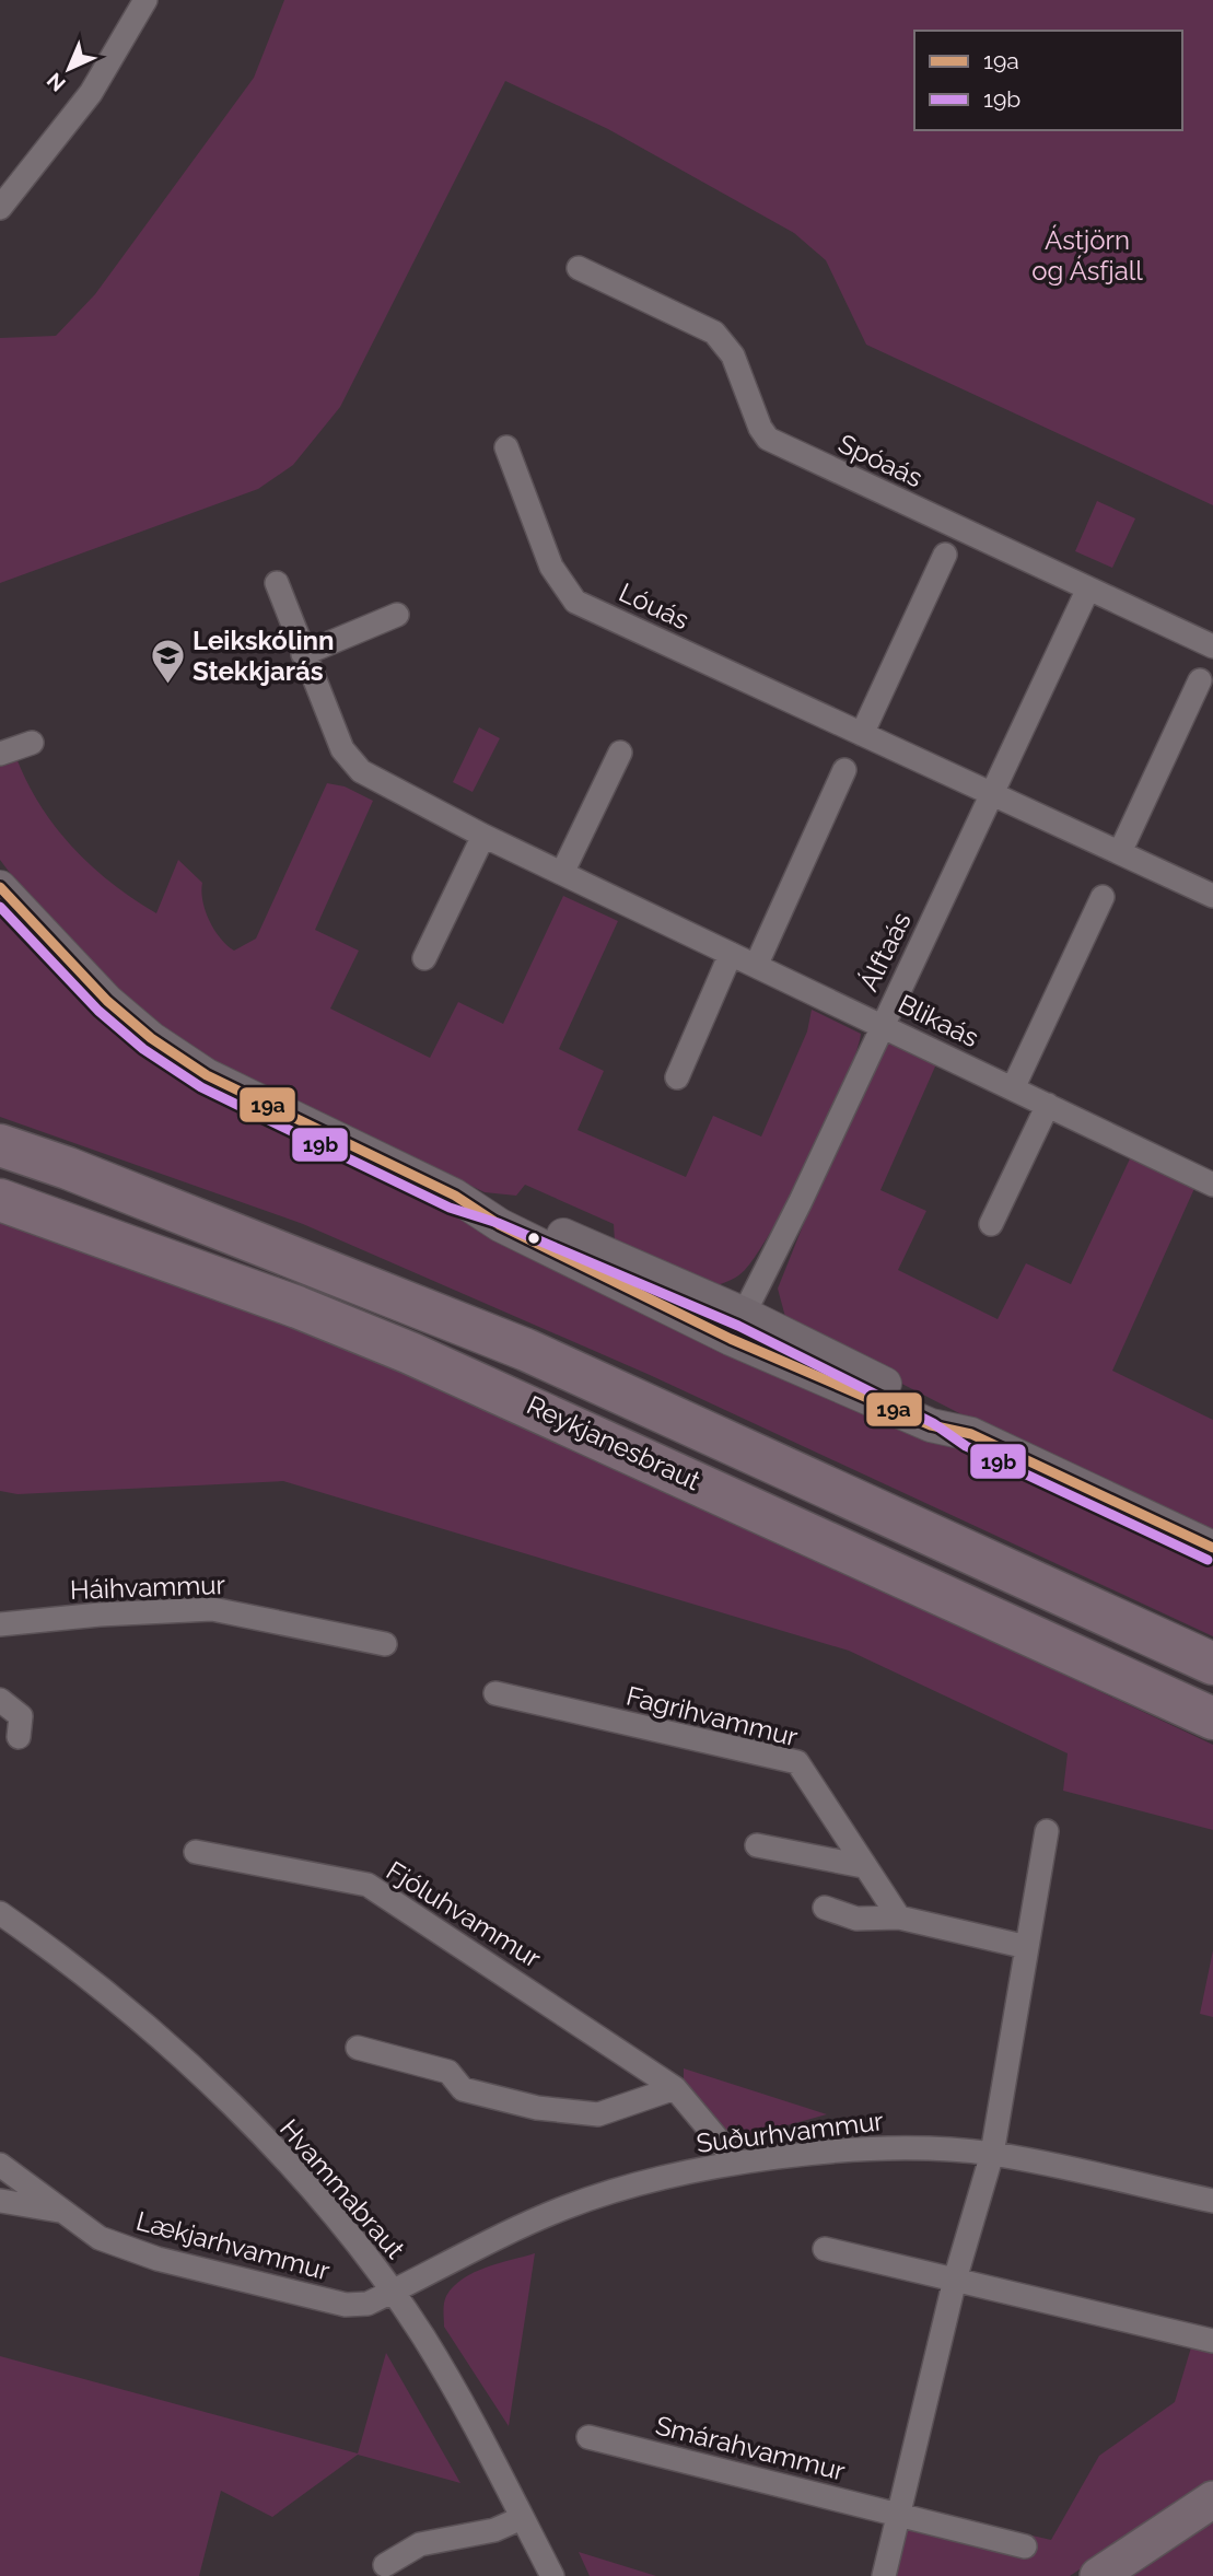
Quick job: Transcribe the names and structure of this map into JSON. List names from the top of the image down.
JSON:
{
  "streets": {
    "highway": ["Reykjanesbraut"],
    "street": [
      "Spóaás",
      "Lóuás",
      "Álftaás",
      "Blikaás",
      "Háihvammur",
      "Fagrihvammur",
      "Fjóluhvammur",
      "Suðurhvammur",
      "Hvammabraut",
      "Lækjarhvammur",
      "Smárahvammur"
    ]
  },
  "crossings": [
    ["Spóaás", "Álftaás"],
    ["Lóuás", "Álftaás"],
    ["Álftaás", "Blikaás"],
    ["Fjóluhvammur", "Suðurhvammur"],
    ["Suðurhvammur", "Hvammabraut"],
    ["Suðurhvammur", "Lækjarhvammur"],
    ["Hvammabraut", "Lækjarhvammur"]
  ],
  "parks": ["Ástjörn og Ásfjall"],
  "places": {
    "school or university": ["Leikskólinn Stekkjarás"]
  },
  "lines": ["transit line 19a", "transit line 19b"],
  "legend": ["19a", "19b"],
  "north": "bottom left"
}
